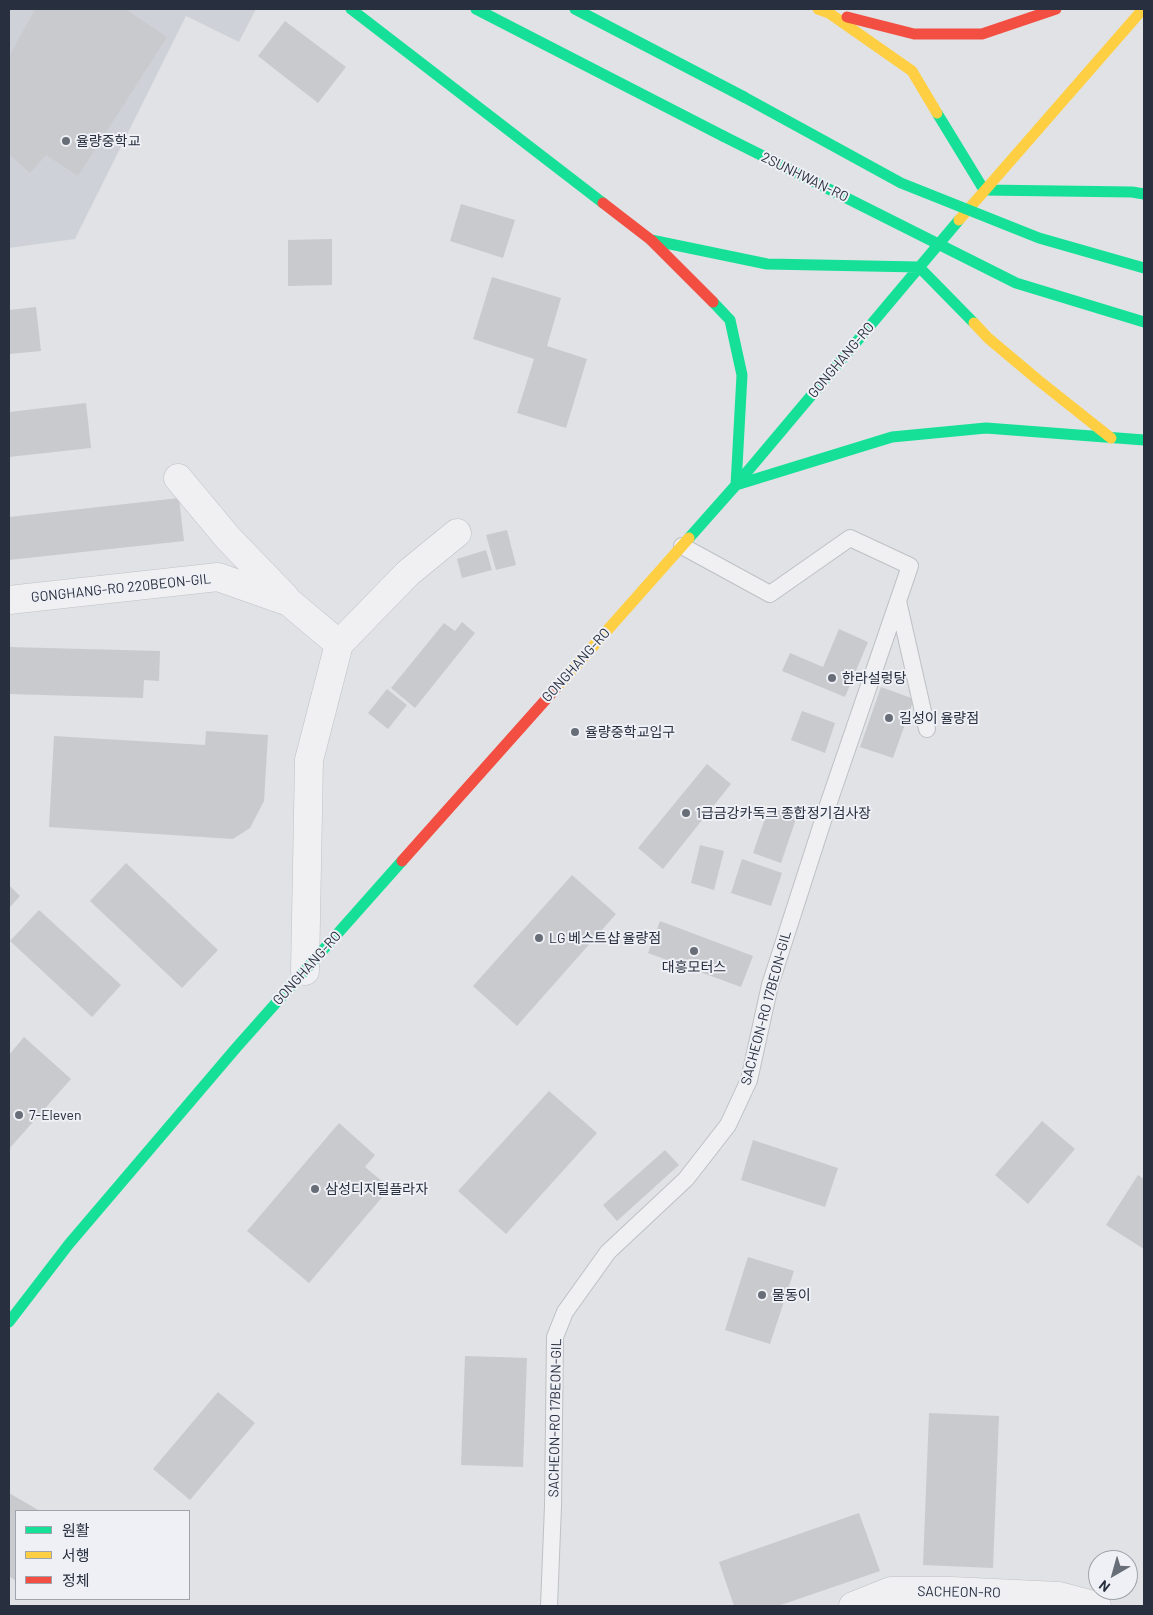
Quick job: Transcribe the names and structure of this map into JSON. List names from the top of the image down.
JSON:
{
  "streets": {
    "street": [
      "2SUNHWAN-RO",
      "GONGHANG-RO",
      "GONGHANG-RO 220BEON-GIL",
      "SACHEON-RO"
    ],
    "lane": ["SACHEON-RO 17BEON-GIL"]
  },
  "crossings": [
    ["GONGHANG-RO", "SACHEON-RO 17BEON-GIL"]
  ],
  "places": [
    "율량중학교",
    "한라설렁탕",
    "길성이 율량점",
    "율량중학교입구",
    "1급금강카독크 종합정기검사장",
    "LG 베스트샵 율량점",
    "대흥모터스",
    "7-Eleven",
    "삼성디지털플라자",
    "물동이"
  ],
  "legend": ["원활", "서행", "정체"],
  "north": "bottom left"
}
